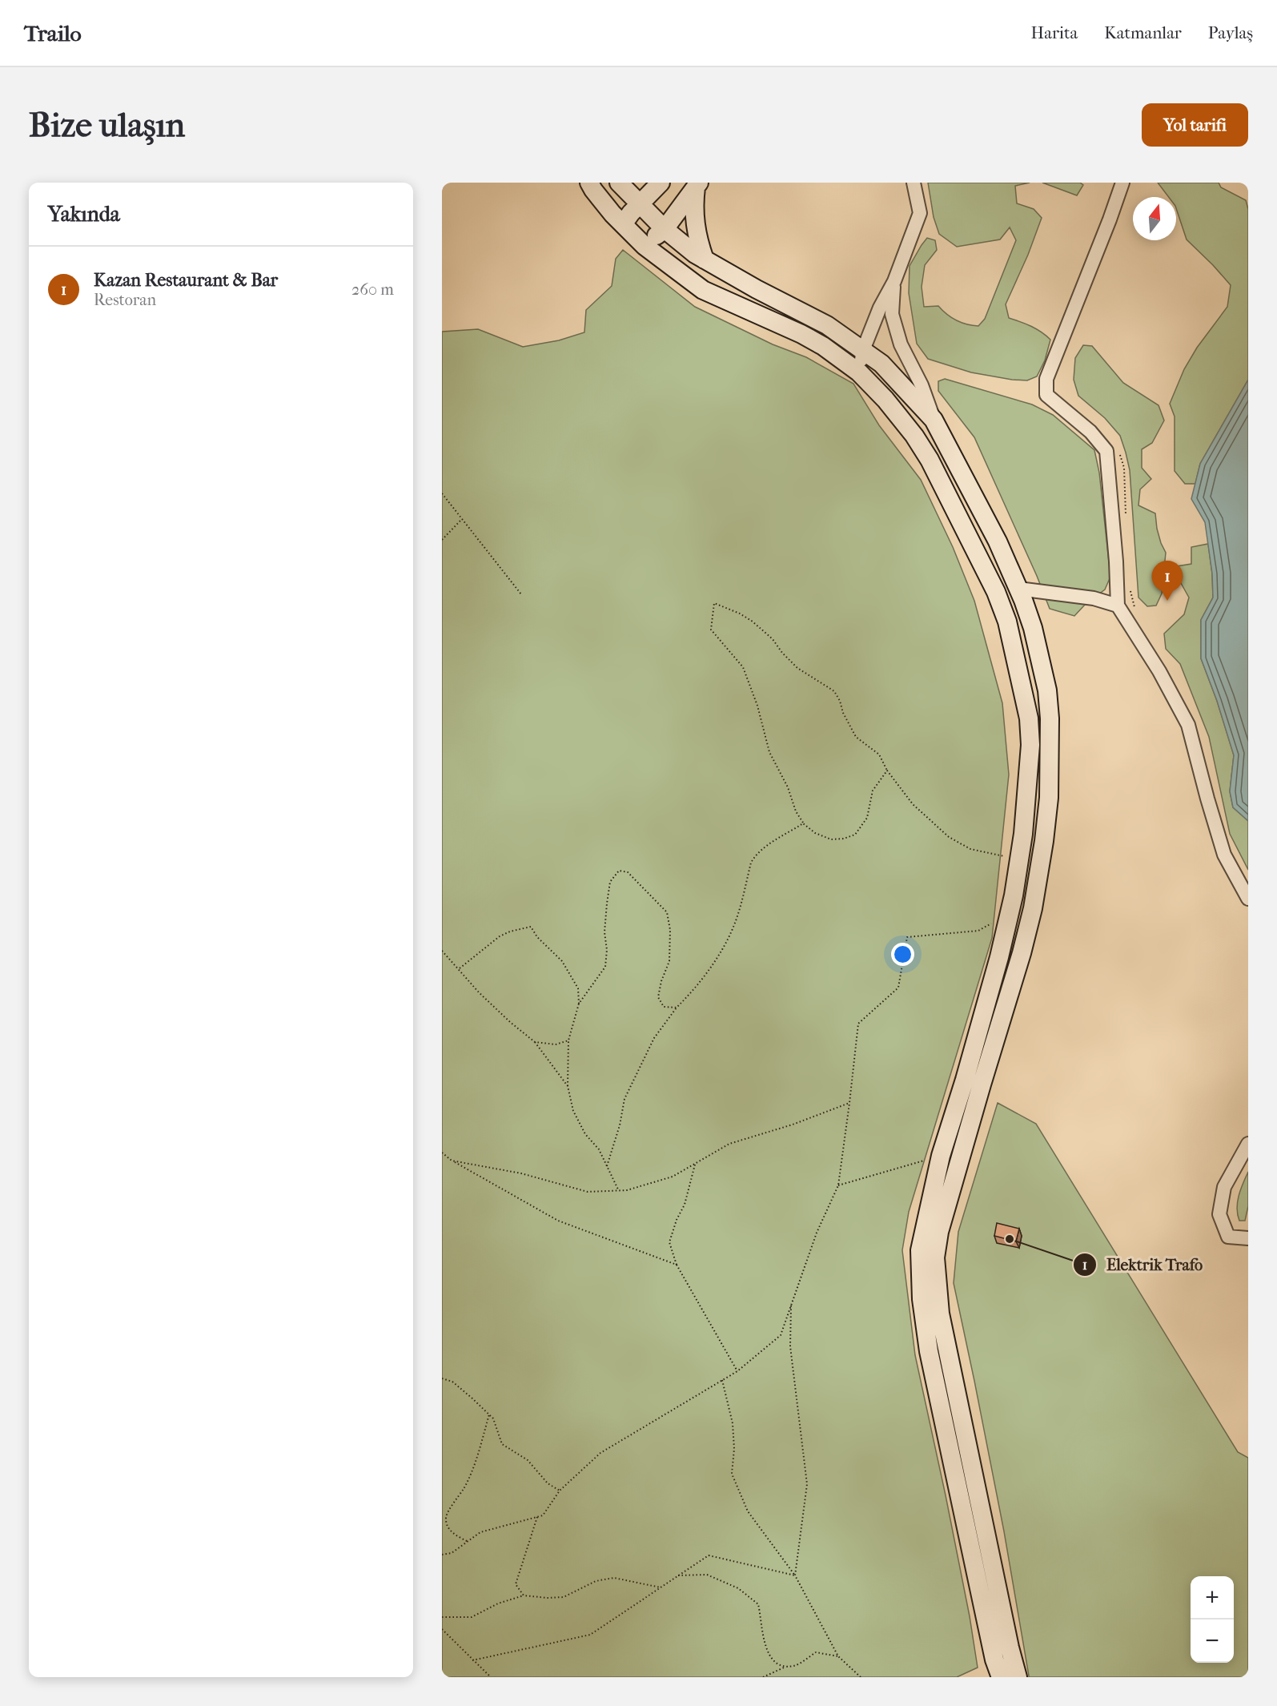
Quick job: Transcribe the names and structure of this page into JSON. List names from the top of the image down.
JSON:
{
  "places": ["Elektrik Trafo"],
  "north": "top",
  "page": {
    "header": "Trailo",
    "nav": ["Harita", "Katmanlar", "Paylaş"],
    "buttons": "Yol tarifi",
    "title": "Bize ulaşın",
    "heading": "Yakında",
    "list": [
      {
        "mark": "1",
        "name": "Kazan Restaurant & Bar",
        "note": "Restoran",
        "value": "260 m"
      }
    ],
    "pins": "1",
    "map_buttons": ["+", "−"]
  }
}
